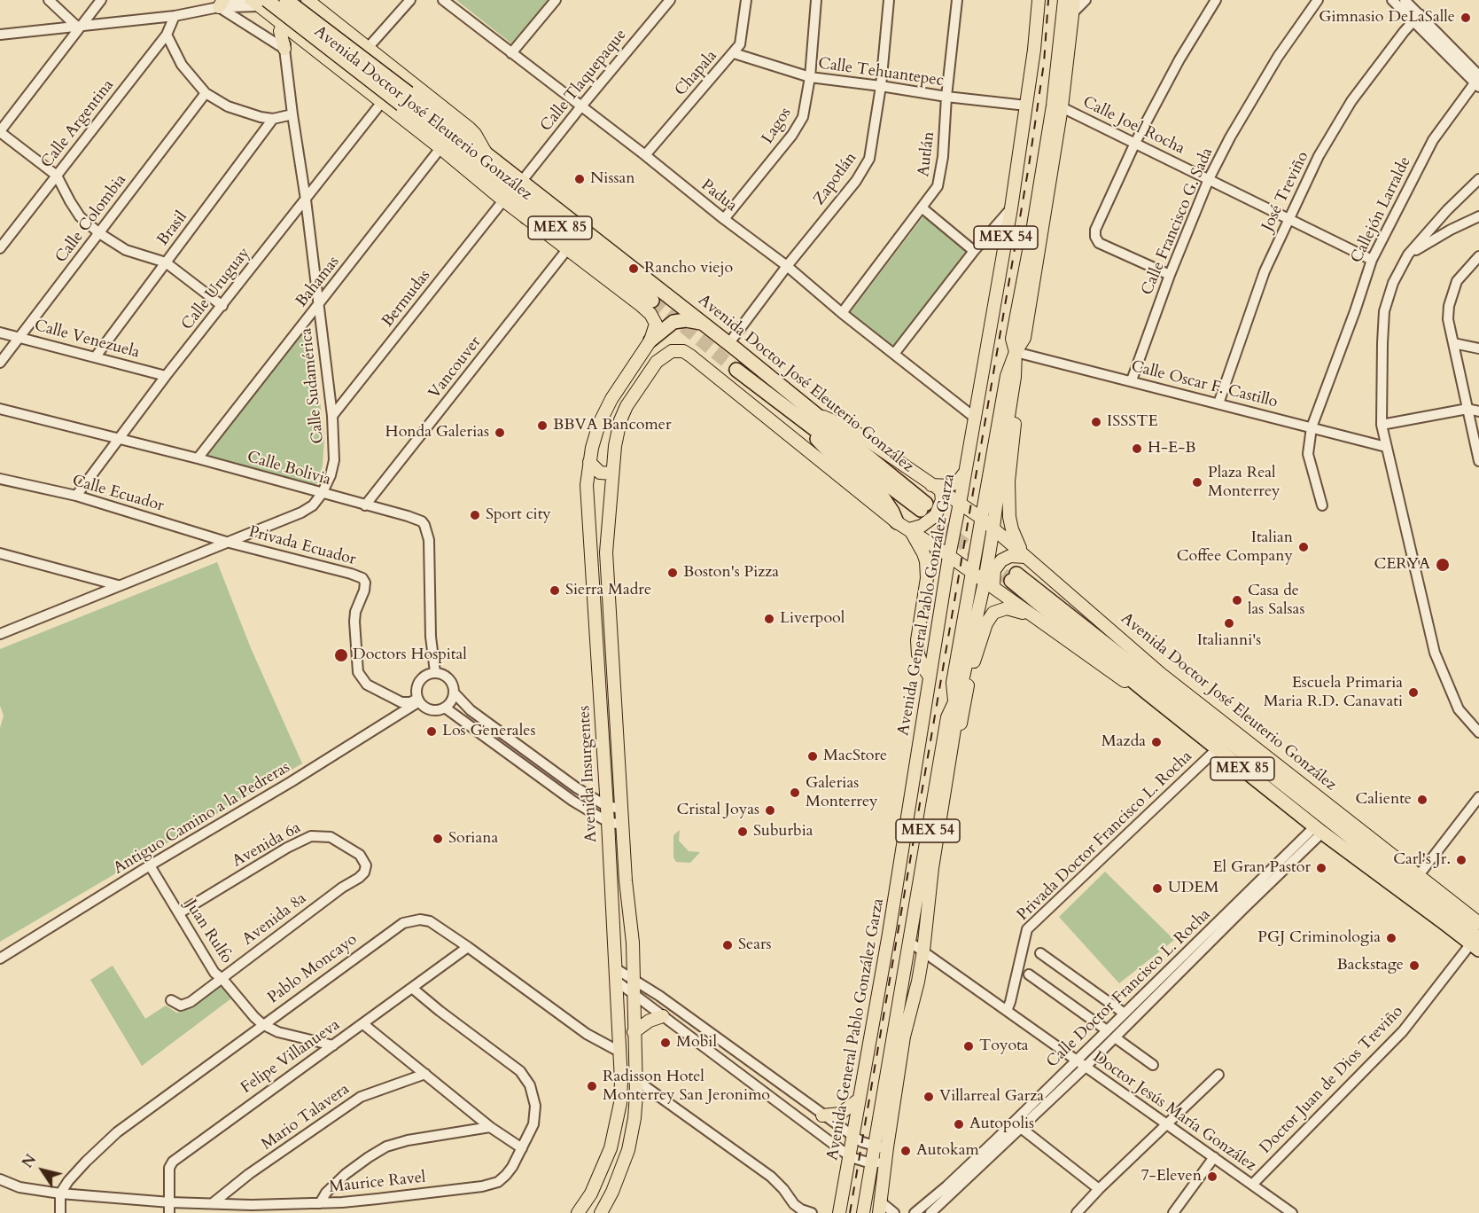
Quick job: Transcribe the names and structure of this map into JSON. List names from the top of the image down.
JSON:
{
  "streets": {
    "highway": ["Avenida Doctor José Eleuterio González", "MEX 85"],
    "main road": ["MEX 54", "Avenida General Pablo González Garza", "Avenida Insurgentes"],
    "street": [
      "Calle Tehuantepec",
      "Chapala",
      "Calle Tlaquepaque",
      "Calle Argentina",
      "Lagos",
      "Calle Joel Rocha",
      "Autlán",
      "Zapotlán",
      "José Treviño",
      "Padua",
      "Callejón Larralde",
      "Calle Colombia",
      "Calle Francisco G. Sada",
      "Brasil",
      "Bahamas",
      "Calle Uruguay",
      "Bermudas",
      "Calle Venezuela",
      "Vancouver",
      "Calle Oscar F. Castillo",
      "Calle Sudamérica",
      "Calle Bolivia",
      "Calle Ecuador",
      "Privada Ecuador",
      "Antiguo Camino a la Pedreras",
      "Privada Doctor Francisco L. Rocha",
      "Avenida 6a",
      "Avenida 8a",
      "Juan Rulfo",
      "Pablo Moncayo",
      "Calle Doctor Francisco L. Rocha",
      "Felipe Villanueva",
      "Doctor Juan de Dios Treviño",
      "Doctor Jesús María González",
      "Mario Talavera",
      "Maurice Ravel"
    ]
  },
  "crossings": [
    ["Calle Tehuantepec", "Chapala"],
    ["Calle Tehuantepec", "Lagos"],
    ["Calle Tehuantepec", "Autlán"],
    ["Calle Tehuantepec", "Zapotlán"],
    ["Calle Tehuantepec", "Avenida General Pablo González Garza"],
    ["Chapala", "Padua"],
    ["Calle Tlaquepaque", "Avenida Doctor José Eleuterio González"],
    ["Calle Tlaquepaque", "Padua"],
    ["Avenida Doctor José Eleuterio González", "Zapotlán"],
    ["Avenida Doctor José Eleuterio González", "MEX 85"],
    ["Avenida Doctor José Eleuterio González", "MEX 54"],
    ["Avenida Doctor José Eleuterio González", "Bahamas"],
    ["Avenida Doctor José Eleuterio González", "Calle Uruguay"],
    ["Avenida Doctor José Eleuterio González", "Bermudas"],
    ["Avenida Doctor José Eleuterio González", "Vancouver"],
    ["Avenida Doctor José Eleuterio González", "Avenida General Pablo González Garza"],
    ["Avenida Doctor José Eleuterio González", "Avenida Insurgentes"],
    ["Avenida Doctor José Eleuterio González", "Privada Doctor Francisco L. Rocha"],
    ["Avenida Doctor José Eleuterio González", "Calle Doctor Francisco L. Rocha"],
    ["Avenida Doctor José Eleuterio González", "Doctor Juan de Dios Treviño"],
    ["Lagos", "Padua"],
    ["Calle Joel Rocha", "José Treviño"],
    ["Calle Joel Rocha", "Callejón Larralde"],
    ["Calle Joel Rocha", "Calle Francisco G. Sada"],
    ["Calle Joel Rocha", "MEX 54"],
    ["Autlán", "Padua"],
    ["Zapotlán", "Padua"],
    ["José Treviño", "Calle Oscar F. Castillo"],
    ["Padua", "Avenida General Pablo González Garza"],
    ["Callejón Larralde", "Calle Oscar F. Castillo"],
    ["Calle Colombia", "Calle Venezuela"],
    ["Calle Francisco G. Sada", "Calle Oscar F. Castillo"],
    ["MEX 85", "Avenida General Pablo González Garza"],
    ["Brasil", "Calle Venezuela"],
    ["MEX 54", "Calle Oscar F. Castillo"],
    ["MEX 54", "Doctor Jesús María González"],
    ["Bahamas", "Calle Sudamérica"],
    ["Bahamas", "Calle Bolivia"],
    ["Calle Uruguay", "Calle Venezuela"],
    ["Calle Uruguay", "Calle Sudamérica"],
    ["Calle Uruguay", "Calle Bolivia"],
    ["Calle Uruguay", "Calle Ecuador"],
    ["Bermudas", "Calle Sudamérica"],
    ["Vancouver", "Calle Bolivia"],
    ["Calle Sudamérica", "Calle Bolivia"],
    ["Calle Sudamérica", "Calle Ecuador"],
    ["Calle Sudamérica", "Privada Ecuador"],
    ["Calle Bolivia", "Privada Ecuador"],
    ["Calle Bolivia", "Antiguo Camino a la Pedreras"],
    ["Calle Ecuador", "Privada Ecuador"],
    ["Privada Ecuador", "Antiguo Camino a la Pedreras"],
    ["Avenida Insurgentes", "Pablo Moncayo"],
    ["Antiguo Camino a la Pedreras", "Juan Rulfo"],
    ["Privada Doctor Francisco L. Rocha", "Doctor Jesús María González"],
    ["Avenida 6a", "Avenida 8a"],
    ["Avenida 6a", "Juan Rulfo"],
    ["Avenida 8a", "Juan Rulfo"],
    ["Juan Rulfo", "Pablo Moncayo"],
    ["Juan Rulfo", "Felipe Villanueva"],
    ["Pablo Moncayo", "Felipe Villanueva"],
    ["Pablo Moncayo", "Maurice Ravel"],
    ["Calle Doctor Francisco L. Rocha", "Doctor Jesús María González"],
    ["Felipe Villanueva", "Maurice Ravel"],
    ["Doctor Juan de Dios Treviño", "Doctor Jesús María González"],
    ["Mario Talavera", "Maurice Ravel"]
  ],
  "places": [
    "Gimnasio DeLaSalle",
    "Nissan",
    "Rancho viejo",
    "ISSSTE",
    "BBVA Bancomer",
    "Honda Galerias",
    "H-E-B",
    "Plaza Real Monterrey",
    "Sport city",
    "Italian Coffee Company",
    "CERYA",
    "Boston's Pizza",
    "Sierra Madre",
    "Casa de las Salsas",
    "Liverpool",
    "Italianni's",
    "Doctors Hospital",
    "Escuela Primaria Maria R.D. Canavati",
    "Los Generales",
    "Mazda",
    "MacStore",
    "Galerias Monterrey",
    "Caliente",
    "Cristal Joyas",
    "Suburbia",
    "Soriana",
    "Carl's Jr.",
    "El Gran Pastor",
    "UDEM",
    "PGJ Criminologia",
    "Sears",
    "Backstage",
    "Mobil",
    "Toyota",
    "Radisson Hotel Monterrey San Jeronimo",
    "Villarreal Garza",
    "Autopolis",
    "Autokam",
    "7-Eleven"
  ],
  "north": "top left"
}
